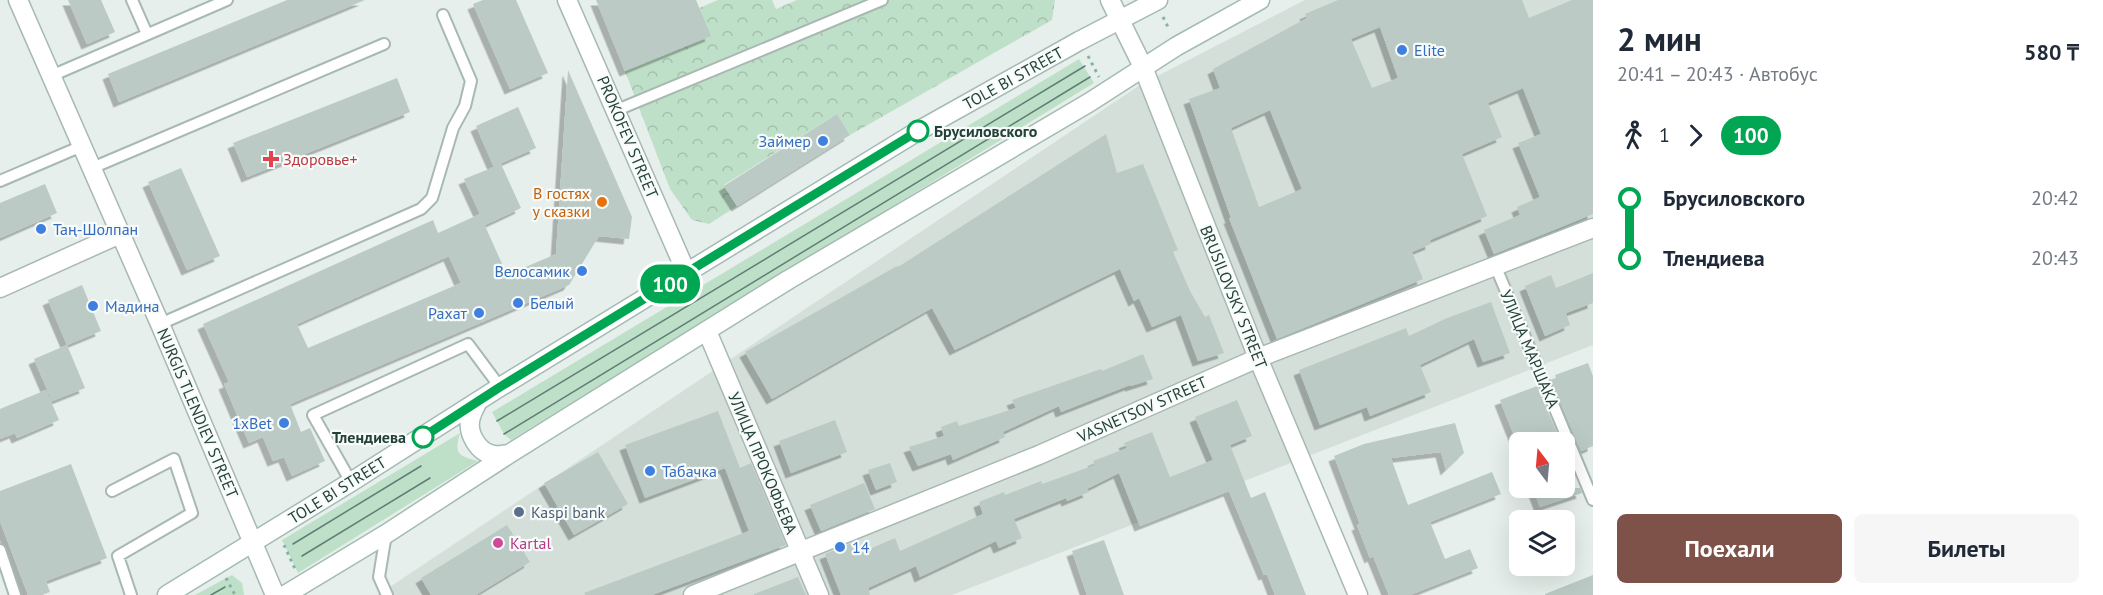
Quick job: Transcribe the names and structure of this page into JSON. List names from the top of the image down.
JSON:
{
  "streets": {
    "street": [
      "TOLE BI STREET",
      "PROKOFEV STREET",
      "BRUSILOVSKY STREET",
      "VASNETSOV STREET",
      "NURGIS TLENDIEV STREET",
      "УЛИЦА ПРОКОФЬЕВА"
    ],
    "lane": ["УЛИЦА МАРШАКА"]
  },
  "crossings": [
    ["TOLE BI STREET", "PROKOFEV STREET"],
    ["TOLE BI STREET", "BRUSILOVSKY STREET"],
    ["TOLE BI STREET", "NURGIS TLENDIEV STREET"],
    ["BRUSILOVSKY STREET", "VASNETSOV STREET"],
    ["УЛИЦА МАРШАКА", "VASNETSOV STREET"],
    ["VASNETSOV STREET", "УЛИЦА ПРОКОФЬЕВА"]
  ],
  "places": {
    "other": [
      "Elite",
      "Брусиловского",
      "Займер",
      "В гостях у сказки",
      "Таң-Шолпан",
      "Велосамик",
      "Белый",
      "Мадина",
      "Рахат",
      "1xBet",
      "Тлендиева",
      "Табачка",
      "Kaspi bank",
      "Kartal",
      "14"
    ],
    "health": ["Здоровье+"]
  },
  "lines": ["bus line 100"],
  "north": "top",
  "page": {
    "on_map": "100",
    "heading": ["2 мин", "20:41 – 20:43 · Автобус", "580 ₸"],
    "legs": ["1", "100"],
    "list": [
      {
        "name": "Брусиловского",
        "value": "20:42"
      },
      {
        "name": "Тлендиева",
        "value": "20:43"
      }
    ],
    "buttons": ["Поехали", "Билеты"]
  }
}
